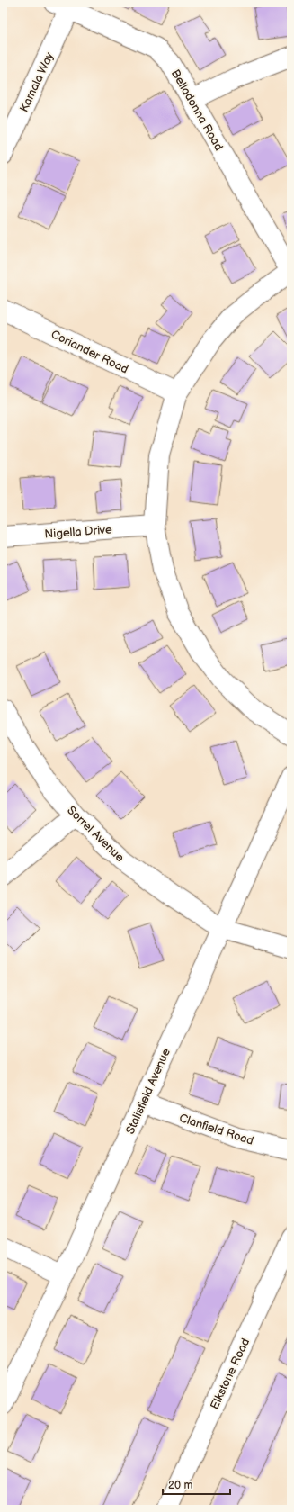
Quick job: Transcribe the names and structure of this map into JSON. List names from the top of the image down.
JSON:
{
  "streets": {
    "street": [
      "Kamala Way",
      "Belladonna Road",
      "Coriander Road",
      "Nigella Drive",
      "Sorrel Avenue",
      "Stalisfield Avenue",
      "Clanfield Road",
      "Elkstone Road"
    ]
  },
  "crossings": [
    ["Kamala Way", "Belladonna Road"],
    ["Sorrel Avenue", "Stalisfield Avenue"],
    ["Stalisfield Avenue", "Clanfield Road"]
  ],
  "scale_bar": "20 m"
}
